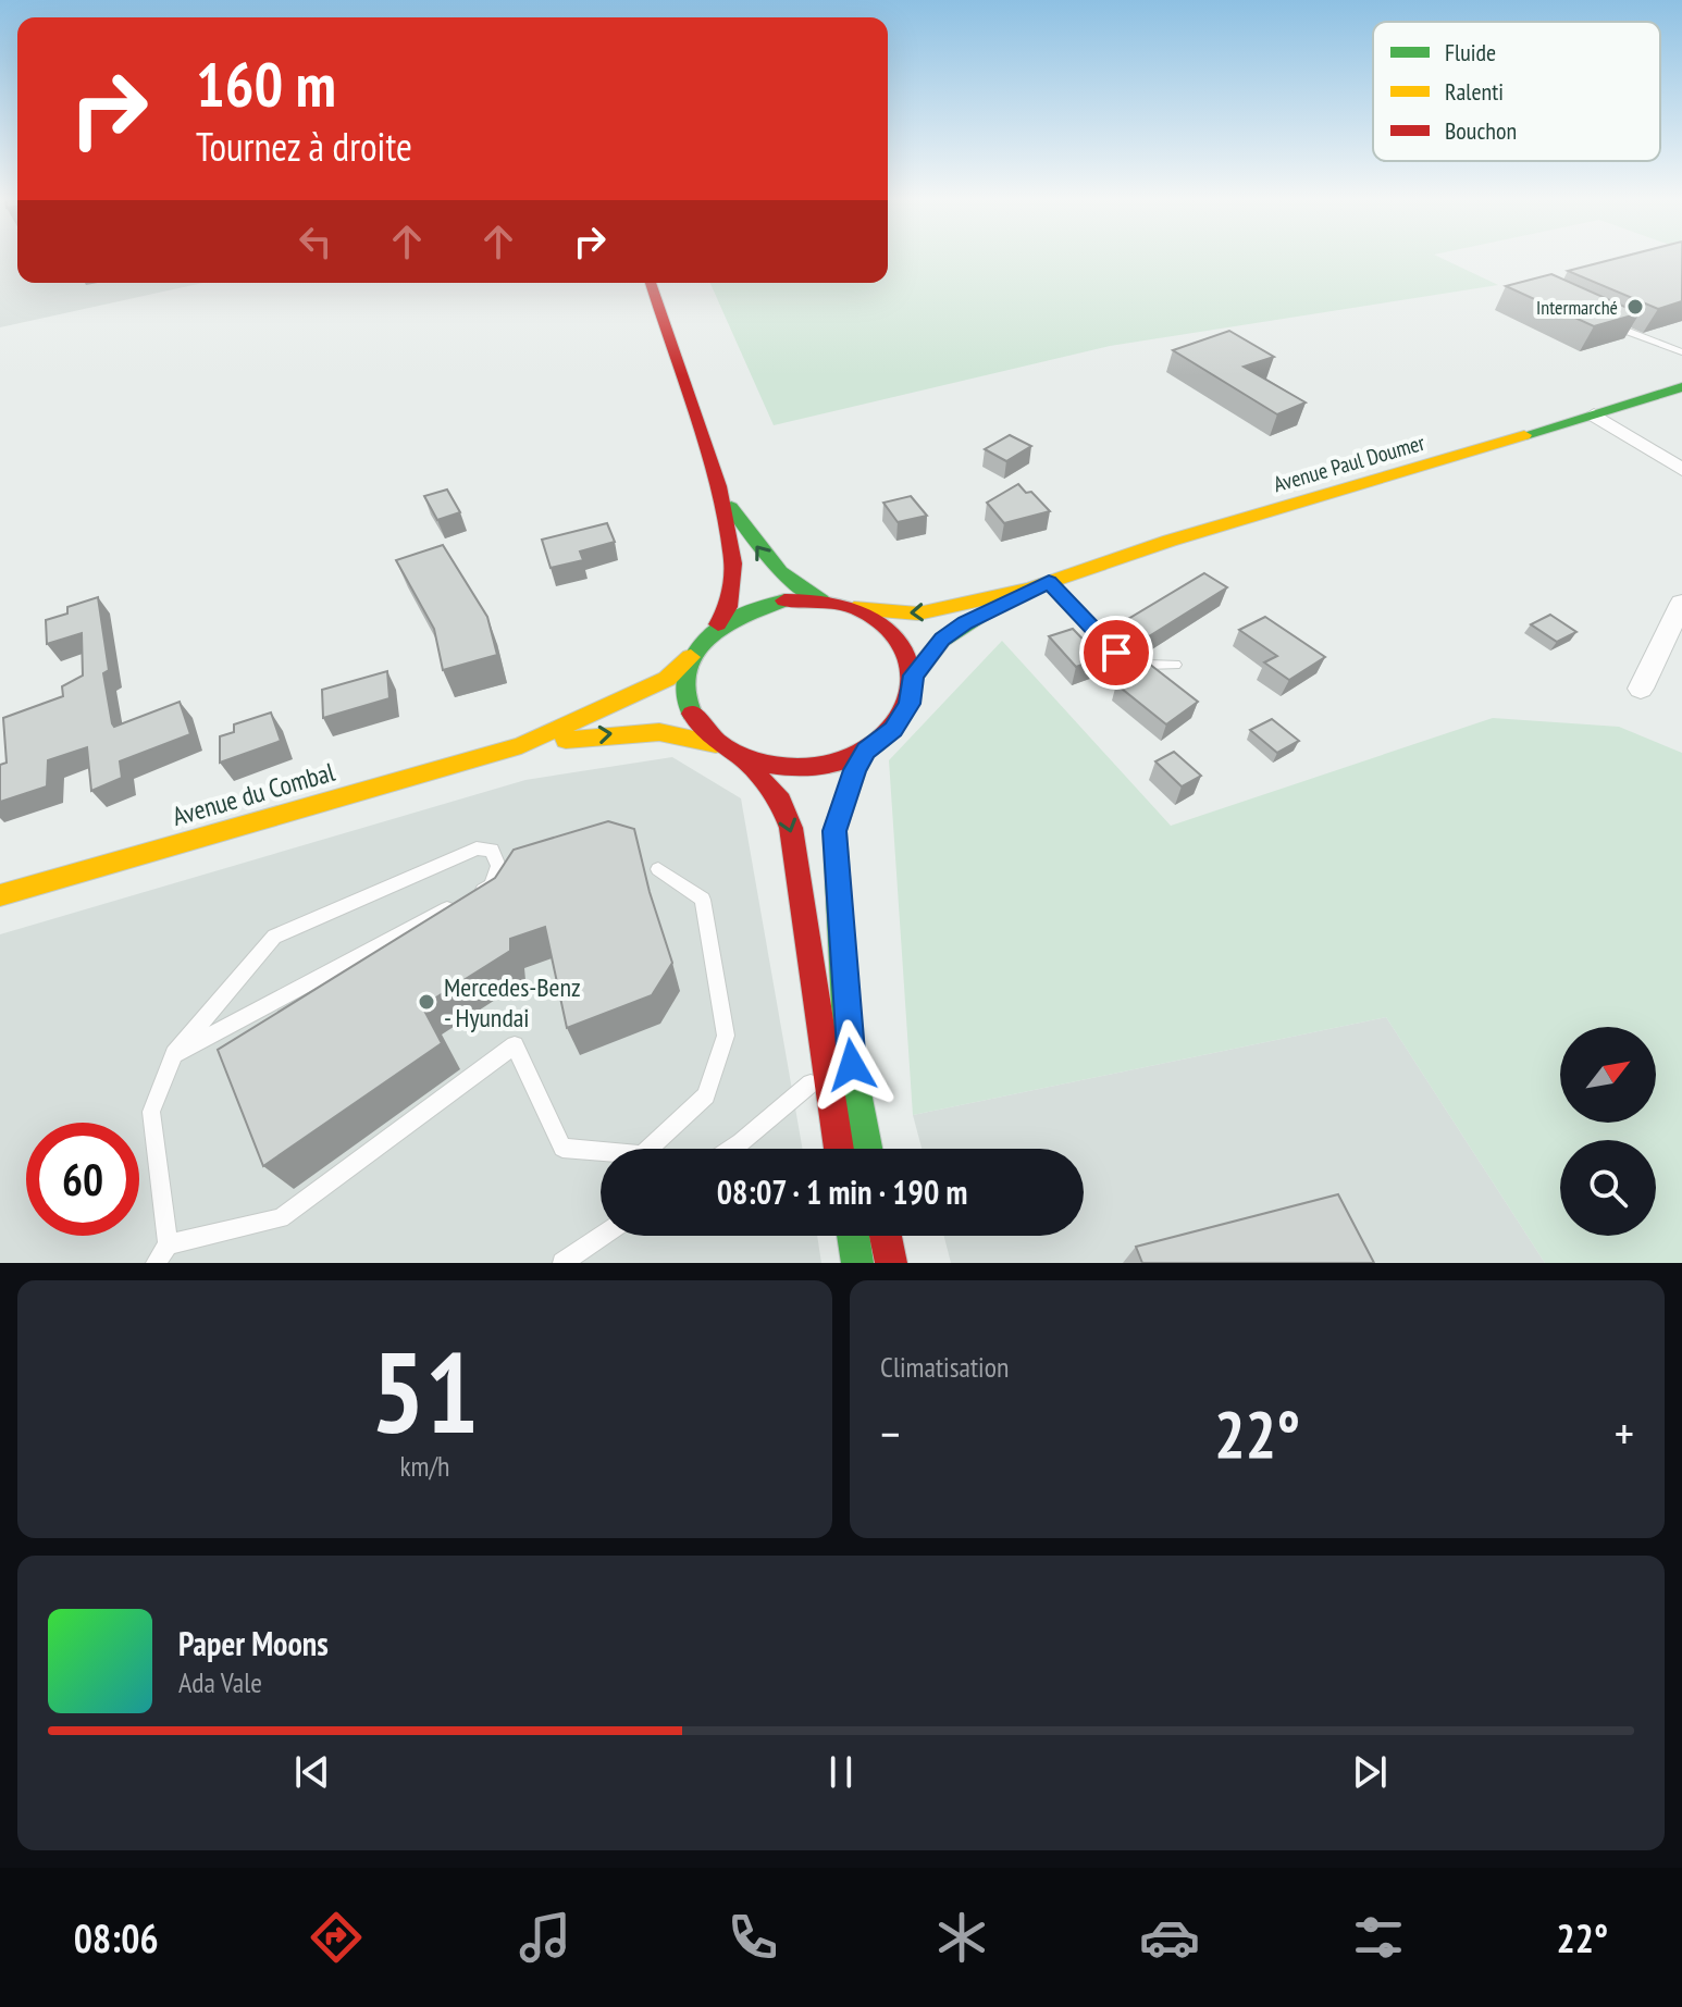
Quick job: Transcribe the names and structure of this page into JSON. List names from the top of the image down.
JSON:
{
  "streets": {
    "main road": ["Avenue Paul Doumer", "Avenue du Combal"]
  },
  "places": ["Intermarché", "Mercedes-Benz - Hyundai"],
  "legend": ["Fluide", "Ralenti", "Bouchon"],
  "north": "top right",
  "page": {
    "turn": ["160 m", "Tournez à droite"],
    "limit": "60",
    "trip": "08:07 · 1 min · 190 m",
    "tile": [
      ["51", "km/h"],
      "Climatisation"
    ],
    "heat": ["−", "22°", "+"],
    "song": ["Paper Moons", "Ada Vale"],
    "tabs": ["08:06", "22°"]
  }
}
